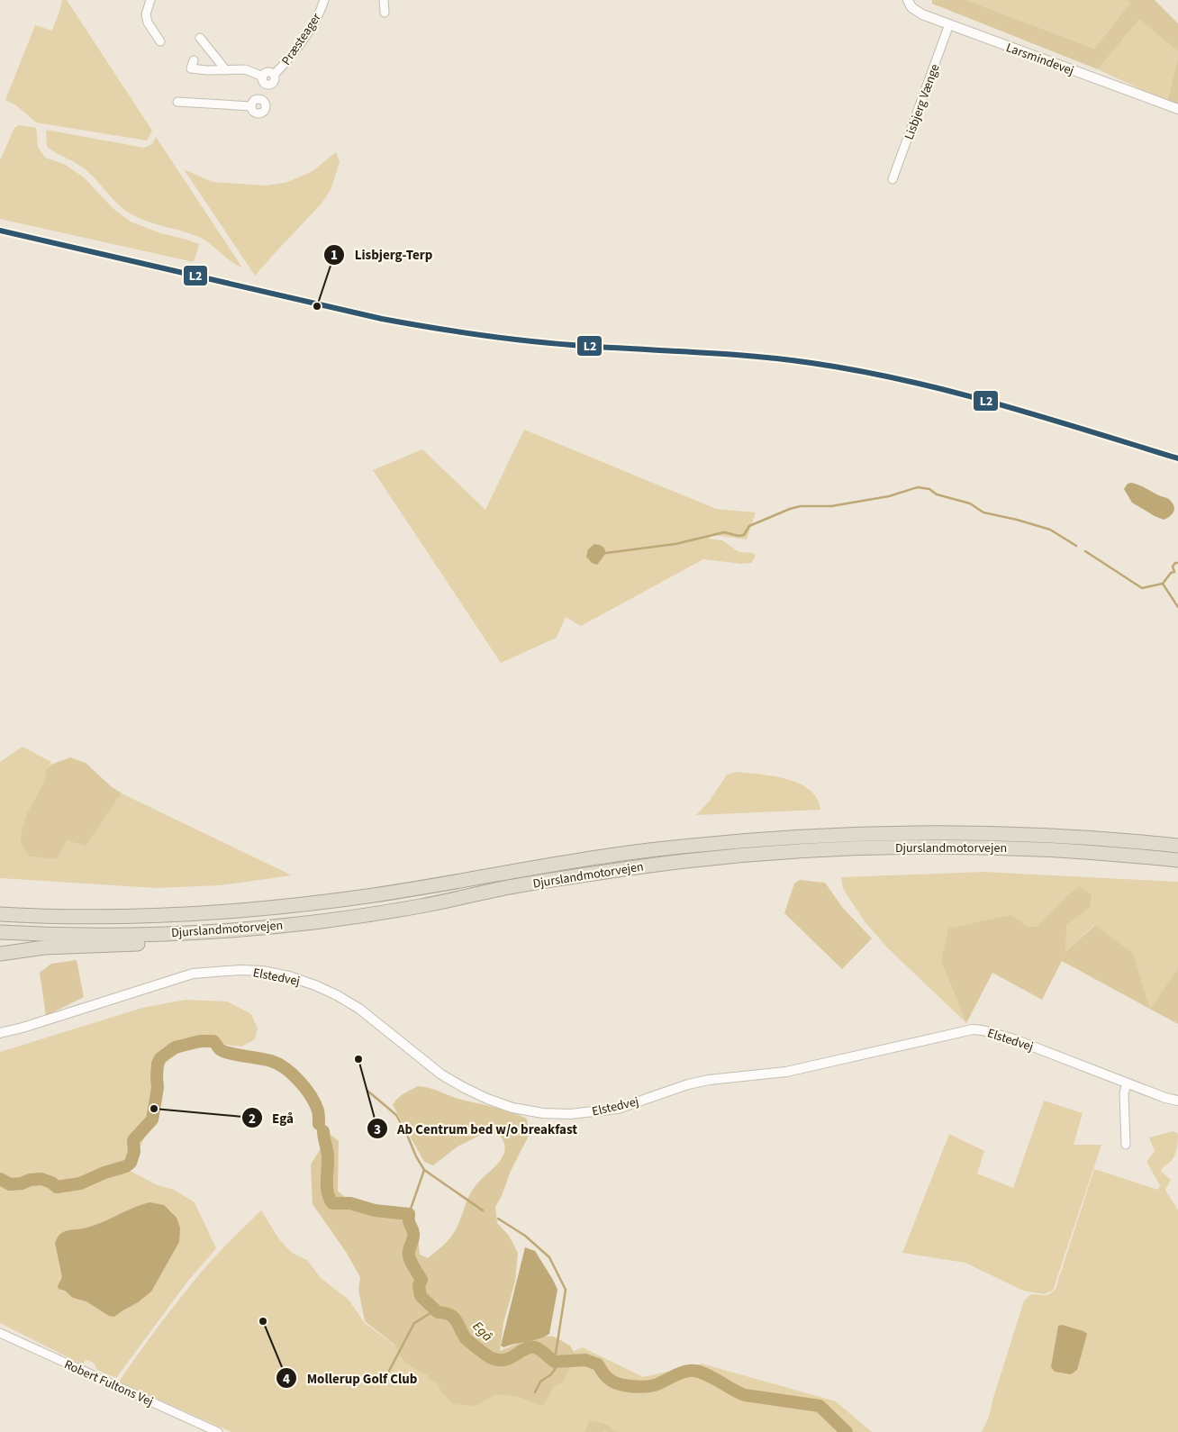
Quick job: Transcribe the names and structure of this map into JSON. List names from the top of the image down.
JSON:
{
  "streets": {
    "highway": ["Djurslandmotorvejen"],
    "street": [
      "Præsteager",
      "Larsmindevej",
      "Lisbjerg Vænge",
      "Elstedvej",
      "Robert Fultons Vej"
    ]
  },
  "crossings": [
    ["Larsmindevej", "Lisbjerg Vænge"]
  ],
  "water": ["Egå"],
  "places": [
    "Lisbjerg-Terp",
    "Ab Centrum bed w/o breakfast",
    "Egå",
    "Mollerup Golf Club"
  ],
  "lines": ["transit line L2"]
}
